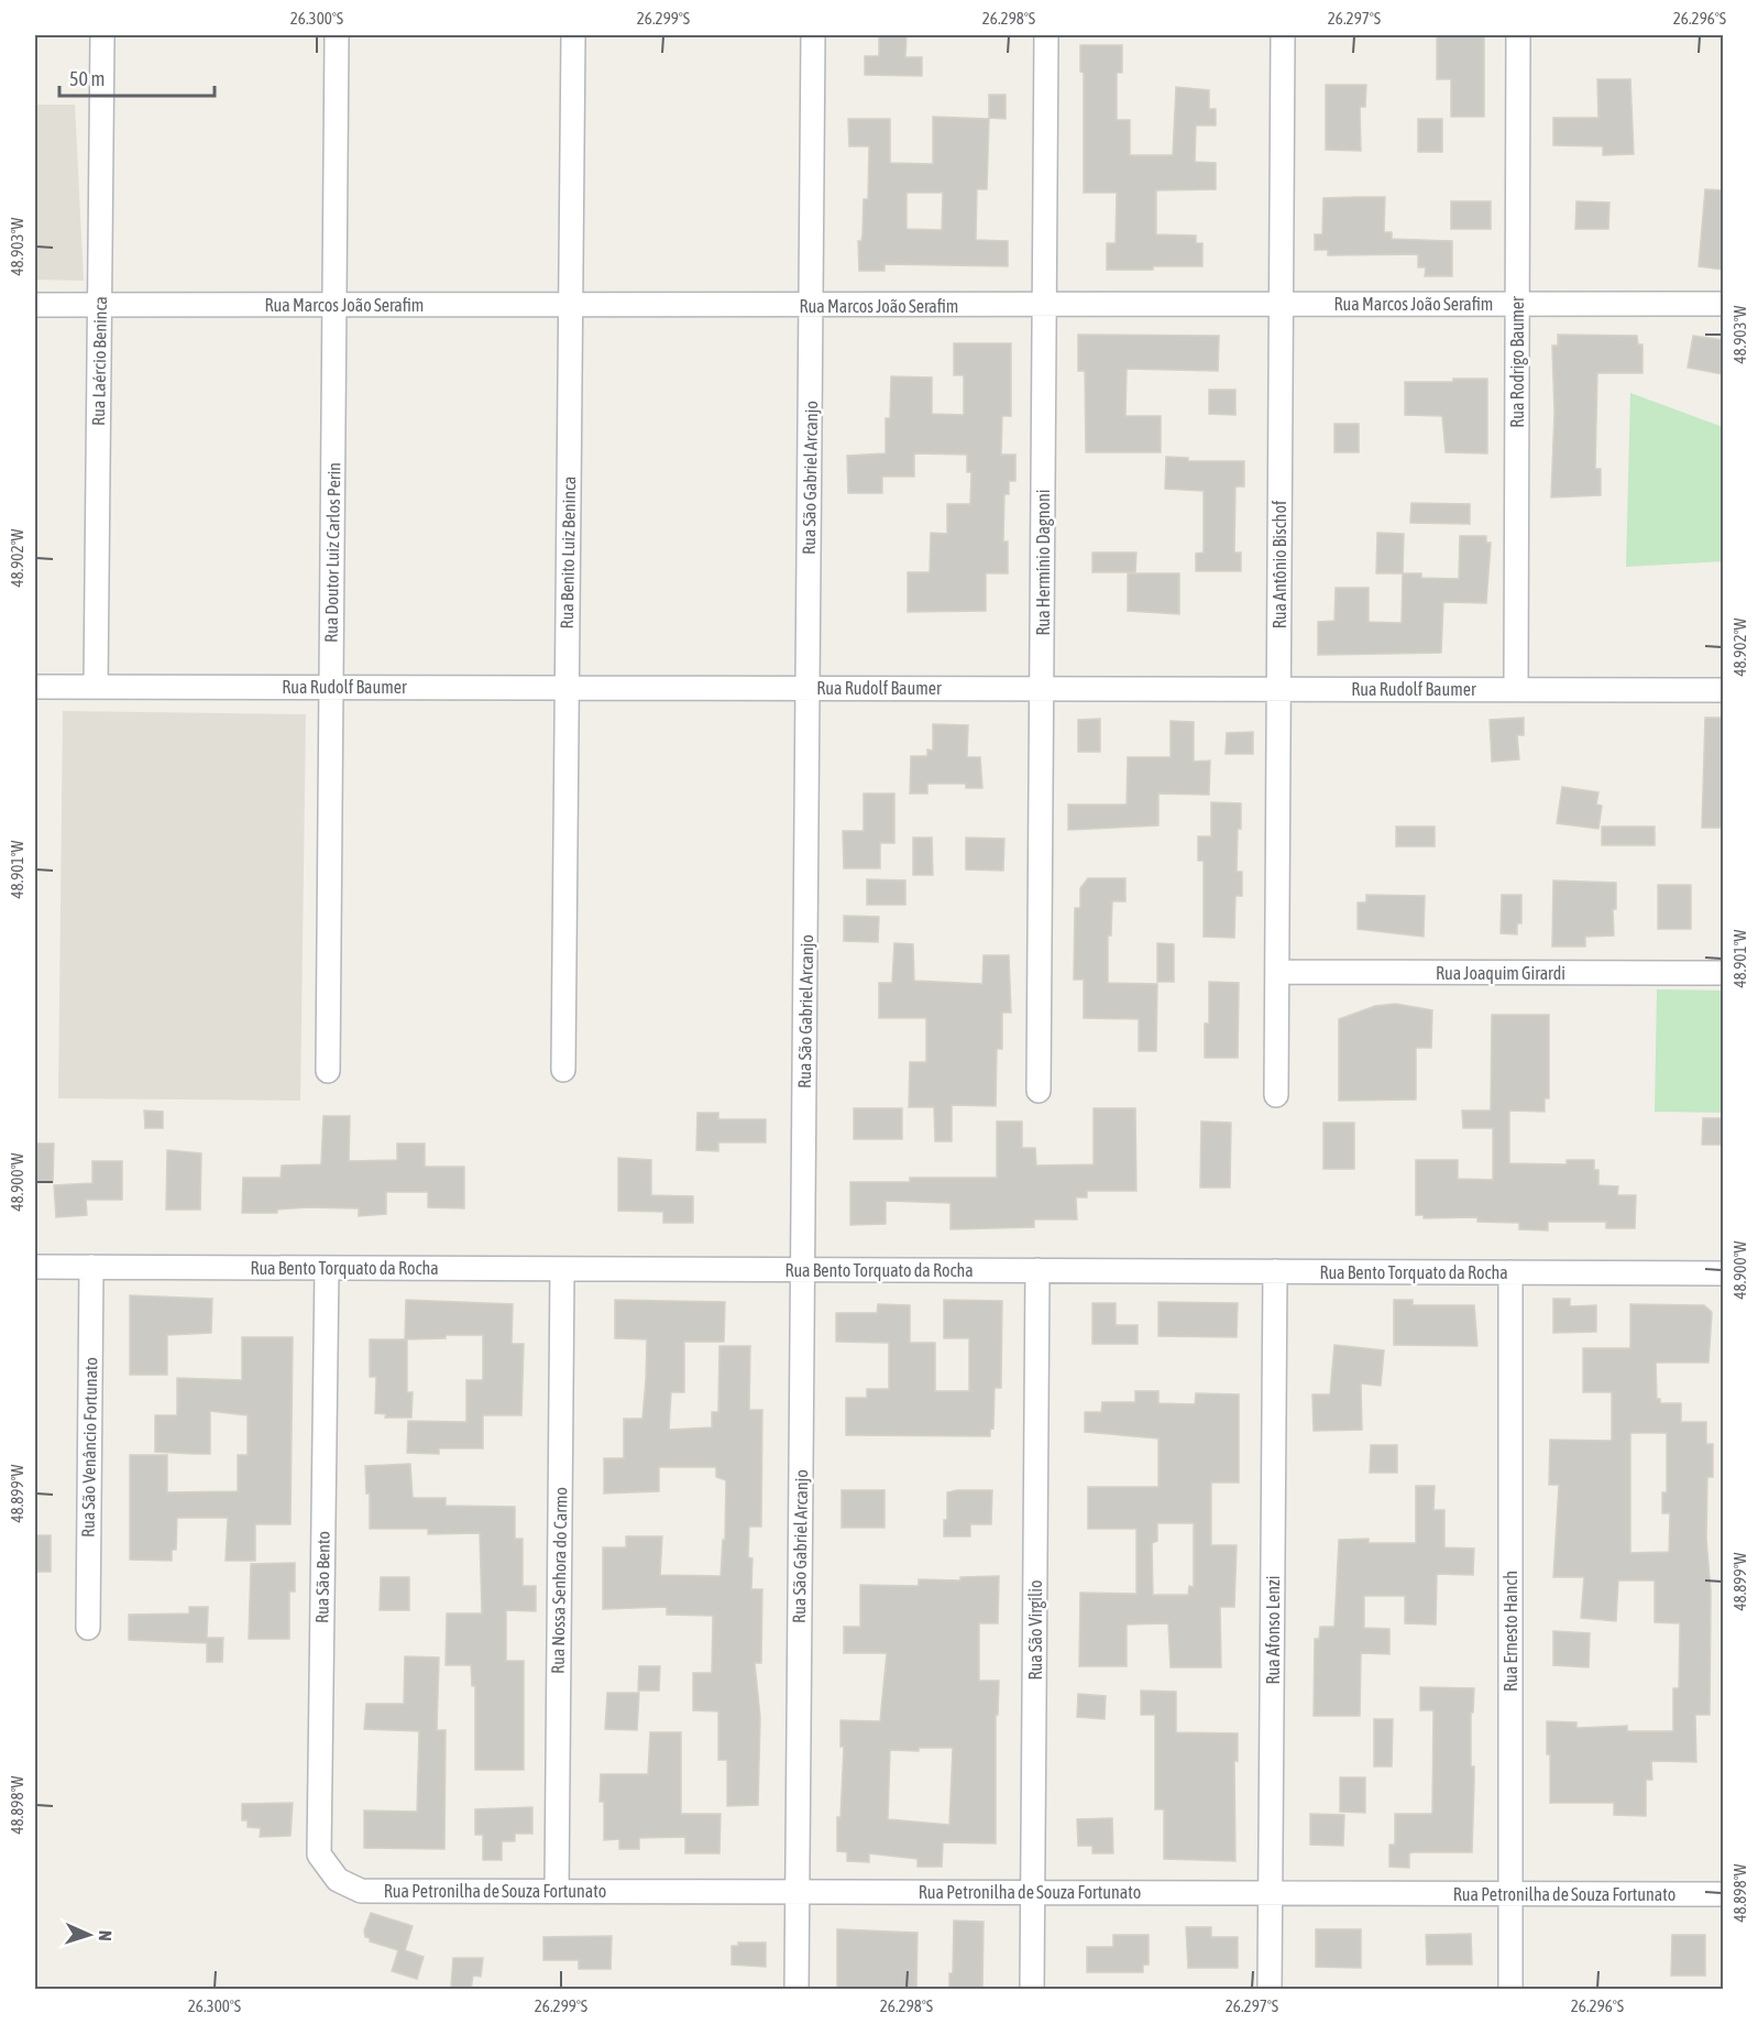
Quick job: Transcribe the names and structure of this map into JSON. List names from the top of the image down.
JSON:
{
  "streets": {
    "street": [
      "Rua Marcos João Serafim",
      "Rua Laércio Beninca",
      "Rua Rodrigo Baumer",
      "Rua São Gabriel Arcanjo",
      "Rua Doutor Luiz Carlos Perin",
      "Rua Benito Luiz Beninca",
      "Rua Hermínio Dagnoni",
      "Rua Antônio Bischof",
      "Rua Rudolf Baumer",
      "Rua Joaquim Girardi",
      "Rua Bento Torquato da Rocha",
      "Rua São Venâncio Fortunato",
      "Rua São Bento",
      "Rua Nossa Senhora do Carmo",
      "Rua São Virgílio",
      "Rua Afonso Lenzi",
      "Rua Ernesto Hanch",
      "Rua Petronilha de Souza Fortunato"
    ]
  },
  "crossings": [
    ["Rua Marcos João Serafim", "Rua Laércio Beninca"],
    ["Rua Marcos João Serafim", "Rua Rodrigo Baumer"],
    ["Rua Marcos João Serafim", "Rua São Gabriel Arcanjo"],
    ["Rua Marcos João Serafim", "Rua Doutor Luiz Carlos Perin"],
    ["Rua Marcos João Serafim", "Rua Benito Luiz Beninca"],
    ["Rua Marcos João Serafim", "Rua Hermínio Dagnoni"],
    ["Rua Marcos João Serafim", "Rua Antônio Bischof"],
    ["Rua Laércio Beninca", "Rua Rudolf Baumer"],
    ["Rua Rodrigo Baumer", "Rua Rudolf Baumer"],
    ["Rua São Gabriel Arcanjo", "Rua Rudolf Baumer"],
    ["Rua São Gabriel Arcanjo", "Rua Bento Torquato da Rocha"],
    ["Rua São Gabriel Arcanjo", "Rua Petronilha de Souza Fortunato"],
    ["Rua Doutor Luiz Carlos Perin", "Rua Rudolf Baumer"],
    ["Rua Benito Luiz Beninca", "Rua Rudolf Baumer"],
    ["Rua Hermínio Dagnoni", "Rua Rudolf Baumer"],
    ["Rua Antônio Bischof", "Rua Rudolf Baumer"],
    ["Rua Antônio Bischof", "Rua Joaquim Girardi"],
    ["Rua Bento Torquato da Rocha", "Rua São Venâncio Fortunato"],
    ["Rua Bento Torquato da Rocha", "Rua São Bento"],
    ["Rua Bento Torquato da Rocha", "Rua Nossa Senhora do Carmo"],
    ["Rua Bento Torquato da Rocha", "Rua São Virgílio"],
    ["Rua Bento Torquato da Rocha", "Rua Afonso Lenzi"],
    ["Rua Bento Torquato da Rocha", "Rua Ernesto Hanch"],
    ["Rua São Bento", "Rua Petronilha de Souza Fortunato"],
    ["Rua Nossa Senhora do Carmo", "Rua Petronilha de Souza Fortunato"],
    ["Rua São Virgílio", "Rua Petronilha de Souza Fortunato"],
    ["Rua Afonso Lenzi", "Rua Petronilha de Souza Fortunato"],
    ["Rua Ernesto Hanch", "Rua Petronilha de Souza Fortunato"]
  ],
  "scale_bar": "50 m",
  "north": "right",
  "coordinates": [
    "26.300°S",
    "26.299°S",
    "26.298°S",
    "26.297°S",
    "26.296°S",
    "48.903°W",
    "48.902°W",
    "48.901°W",
    "48.900°W",
    "48.899°W",
    "48.898°W"
  ]
}
